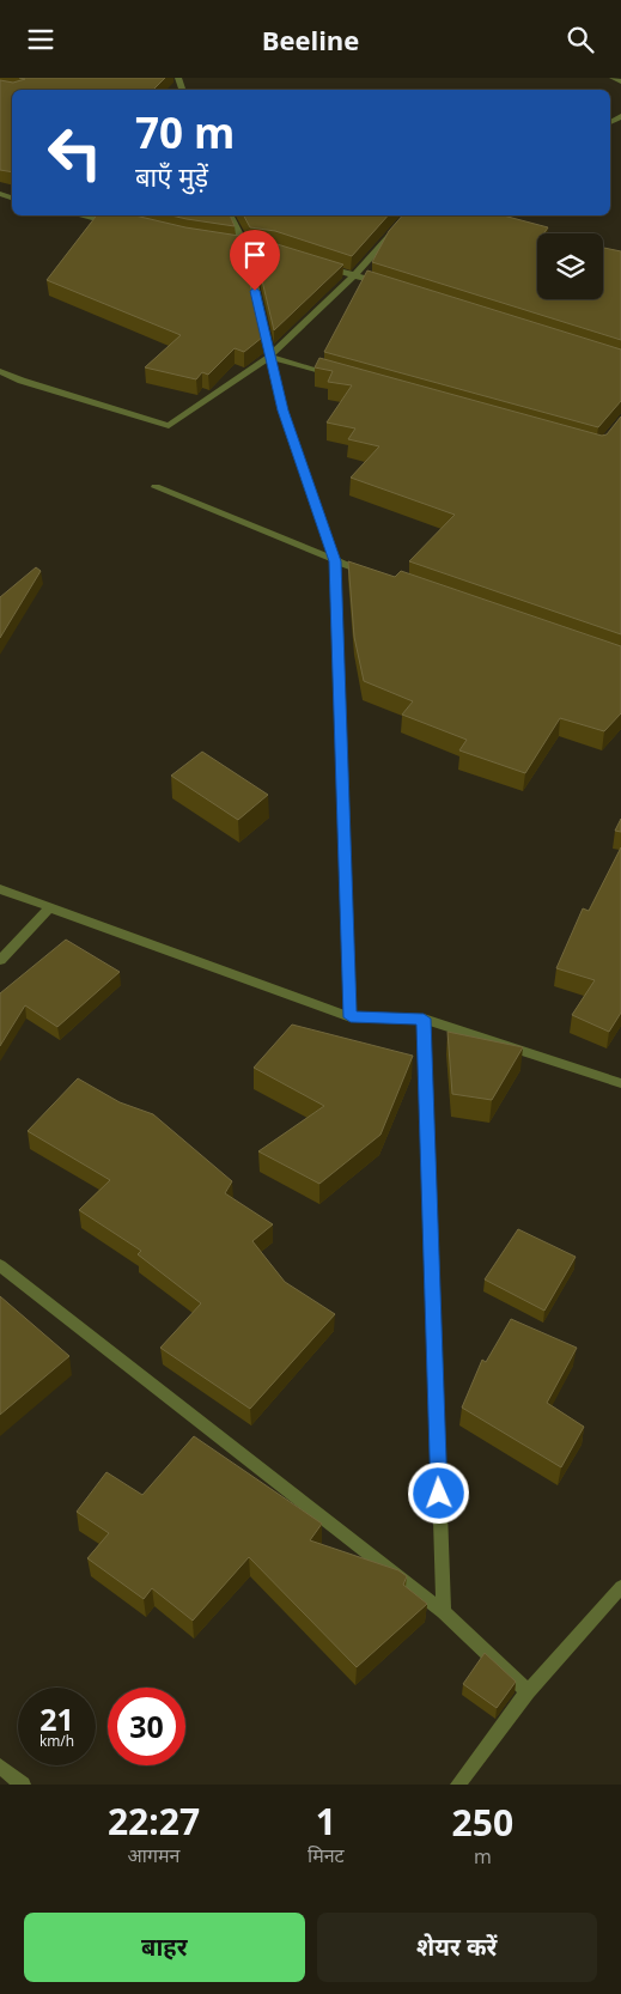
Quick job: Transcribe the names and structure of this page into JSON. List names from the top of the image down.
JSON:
{
  "page": {
    "header": "Beeline",
    "turn": ["70 m", "बाएँ मुड़ें"],
    "speed": "21 km/h",
    "limit": "30",
    "eta": [
      "22:27",
      "आगमन",
      "1",
      "मिनट",
      "250",
      "m"
    ],
    "buttons": ["बाहर", "शेयर करें"]
  }
}
